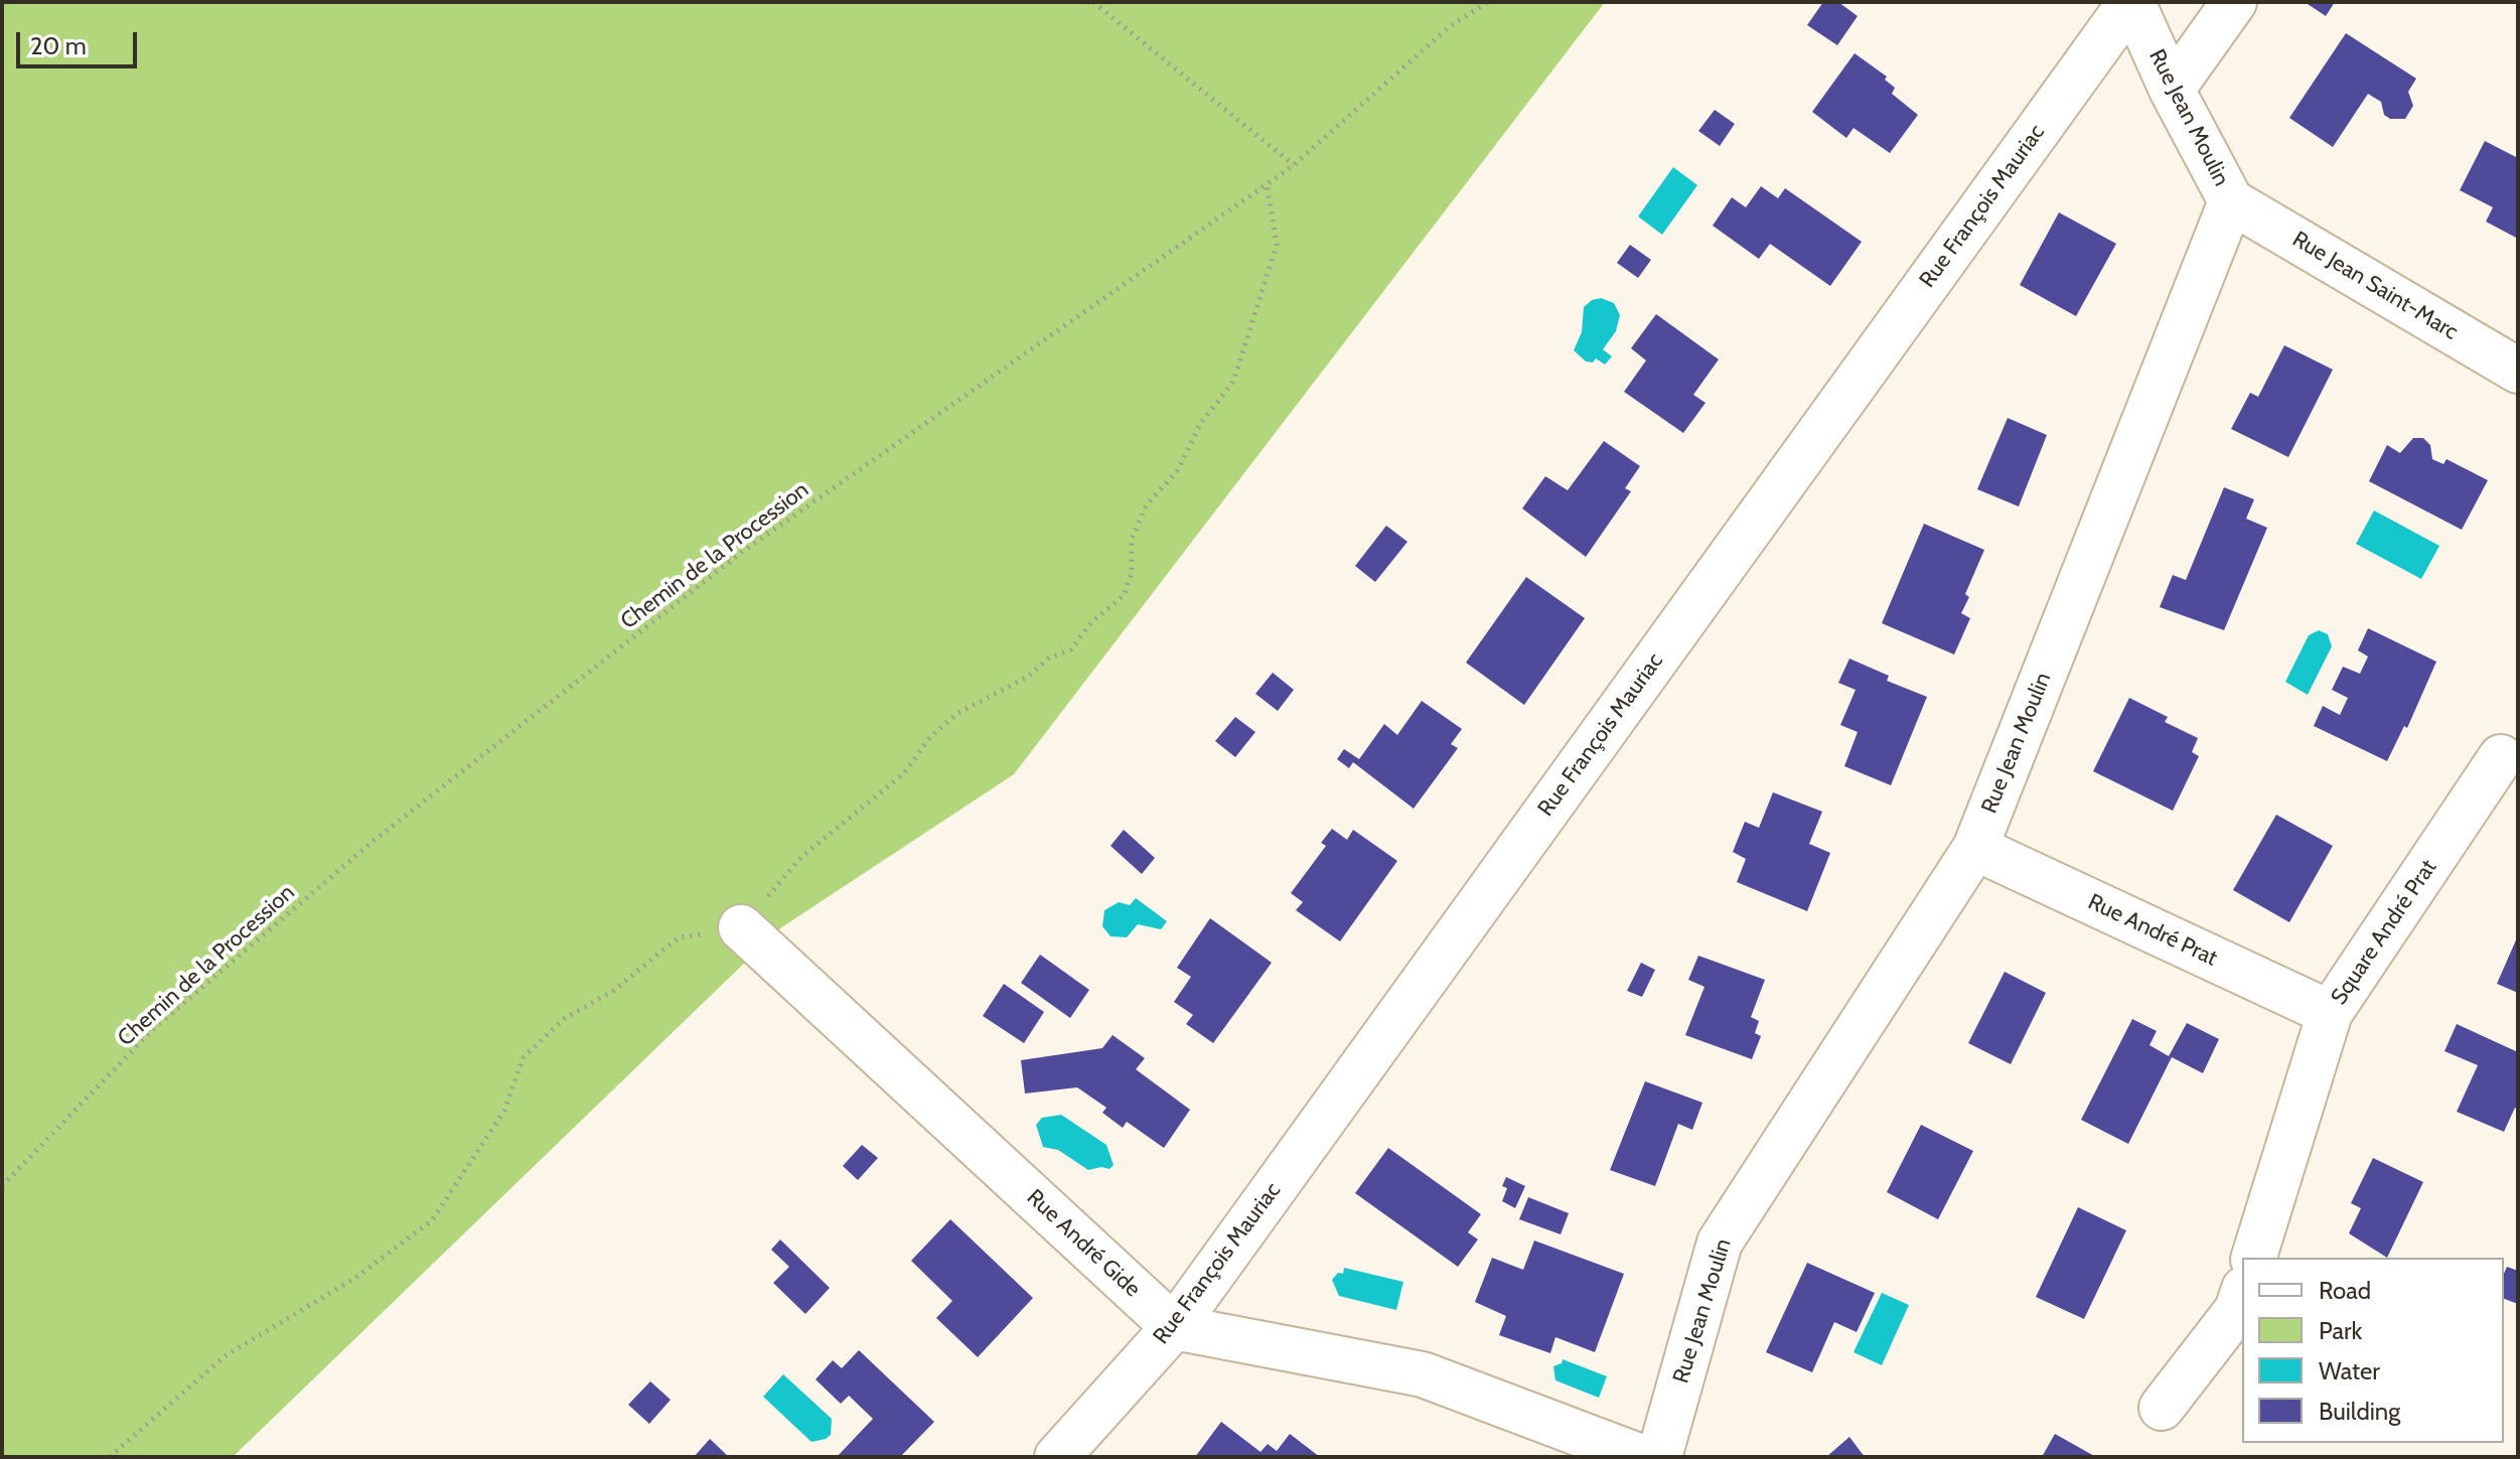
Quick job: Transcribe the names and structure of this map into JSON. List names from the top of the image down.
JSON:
{
  "streets": {
    "street": [
      "Rue Jean Moulin",
      "Rue François Mauriac",
      "Rue Jean Saint-Marc",
      "Rue André Prat",
      "Square André Prat",
      "Rue André Gide"
    ],
    "path": ["Chemin de la Procession"]
  },
  "crossings": [
    ["Rue Jean Moulin", "Rue François Mauriac"],
    ["Rue Jean Moulin", "Rue Jean Saint-Marc"],
    ["Rue Jean Moulin", "Rue André Prat"],
    ["Rue François Mauriac", "Rue André Gide"],
    ["Rue André Prat", "Square André Prat"]
  ],
  "legend": [
    "Road",
    "Park",
    "Water",
    "Building"
  ],
  "scale_bar": "20 m"
}
